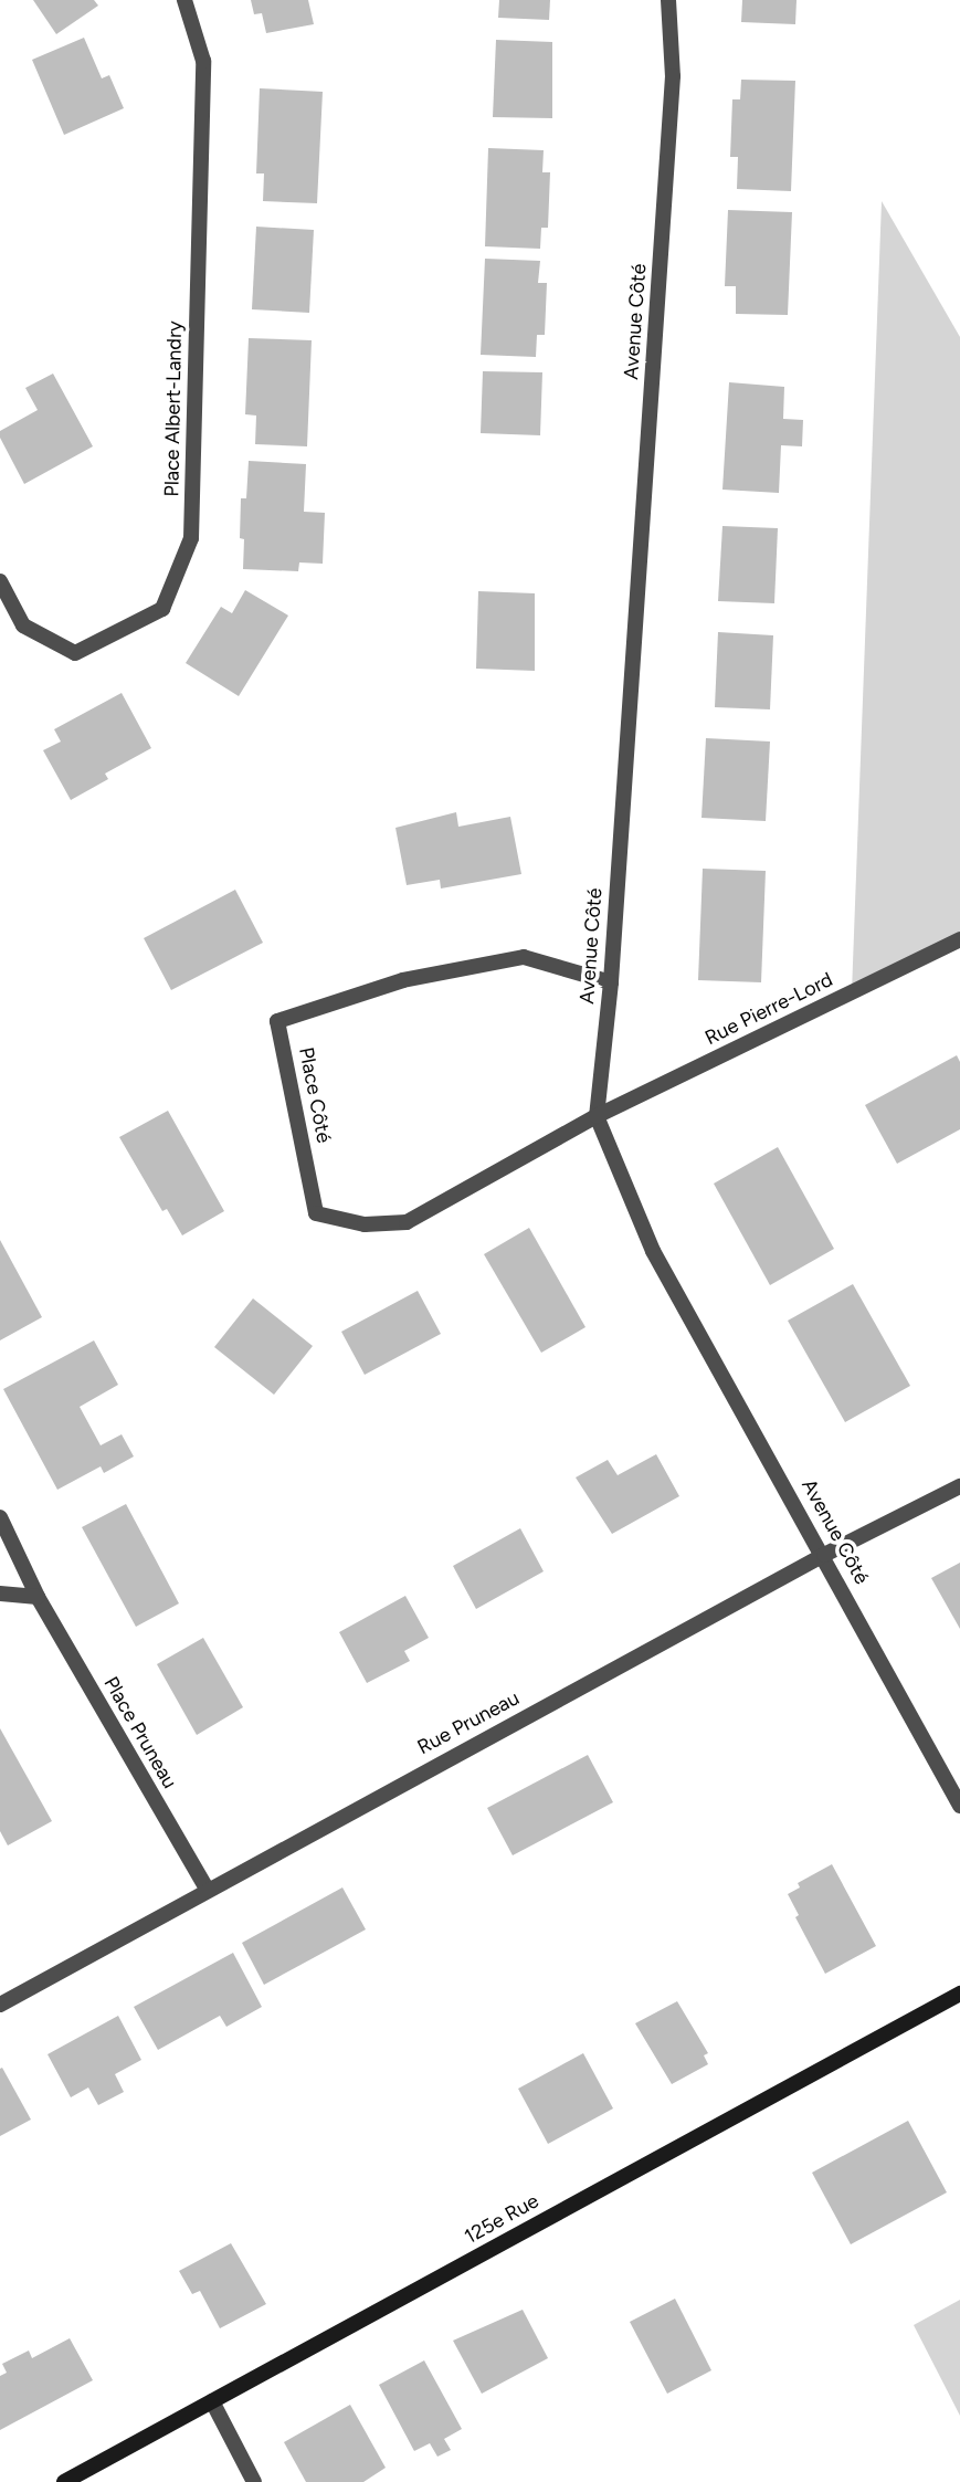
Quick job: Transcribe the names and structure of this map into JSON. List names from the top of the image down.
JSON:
{
  "streets": {
    "main road": ["125e Rue"],
    "street": [
      "Avenue Côté",
      "Place Albert-Landry",
      "Rue Pierre-Lord",
      "Place Côté",
      "Rue Pruneau",
      "Place Pruneau"
    ]
  },
  "crossings": [
    ["Avenue Côté", "Rue Pierre-Lord"],
    ["Avenue Côté", "Place Côté"],
    ["Avenue Côté", "Rue Pruneau"],
    ["Rue Pierre-Lord", "Place Côté"],
    ["Rue Pruneau", "Place Pruneau"]
  ]
}
